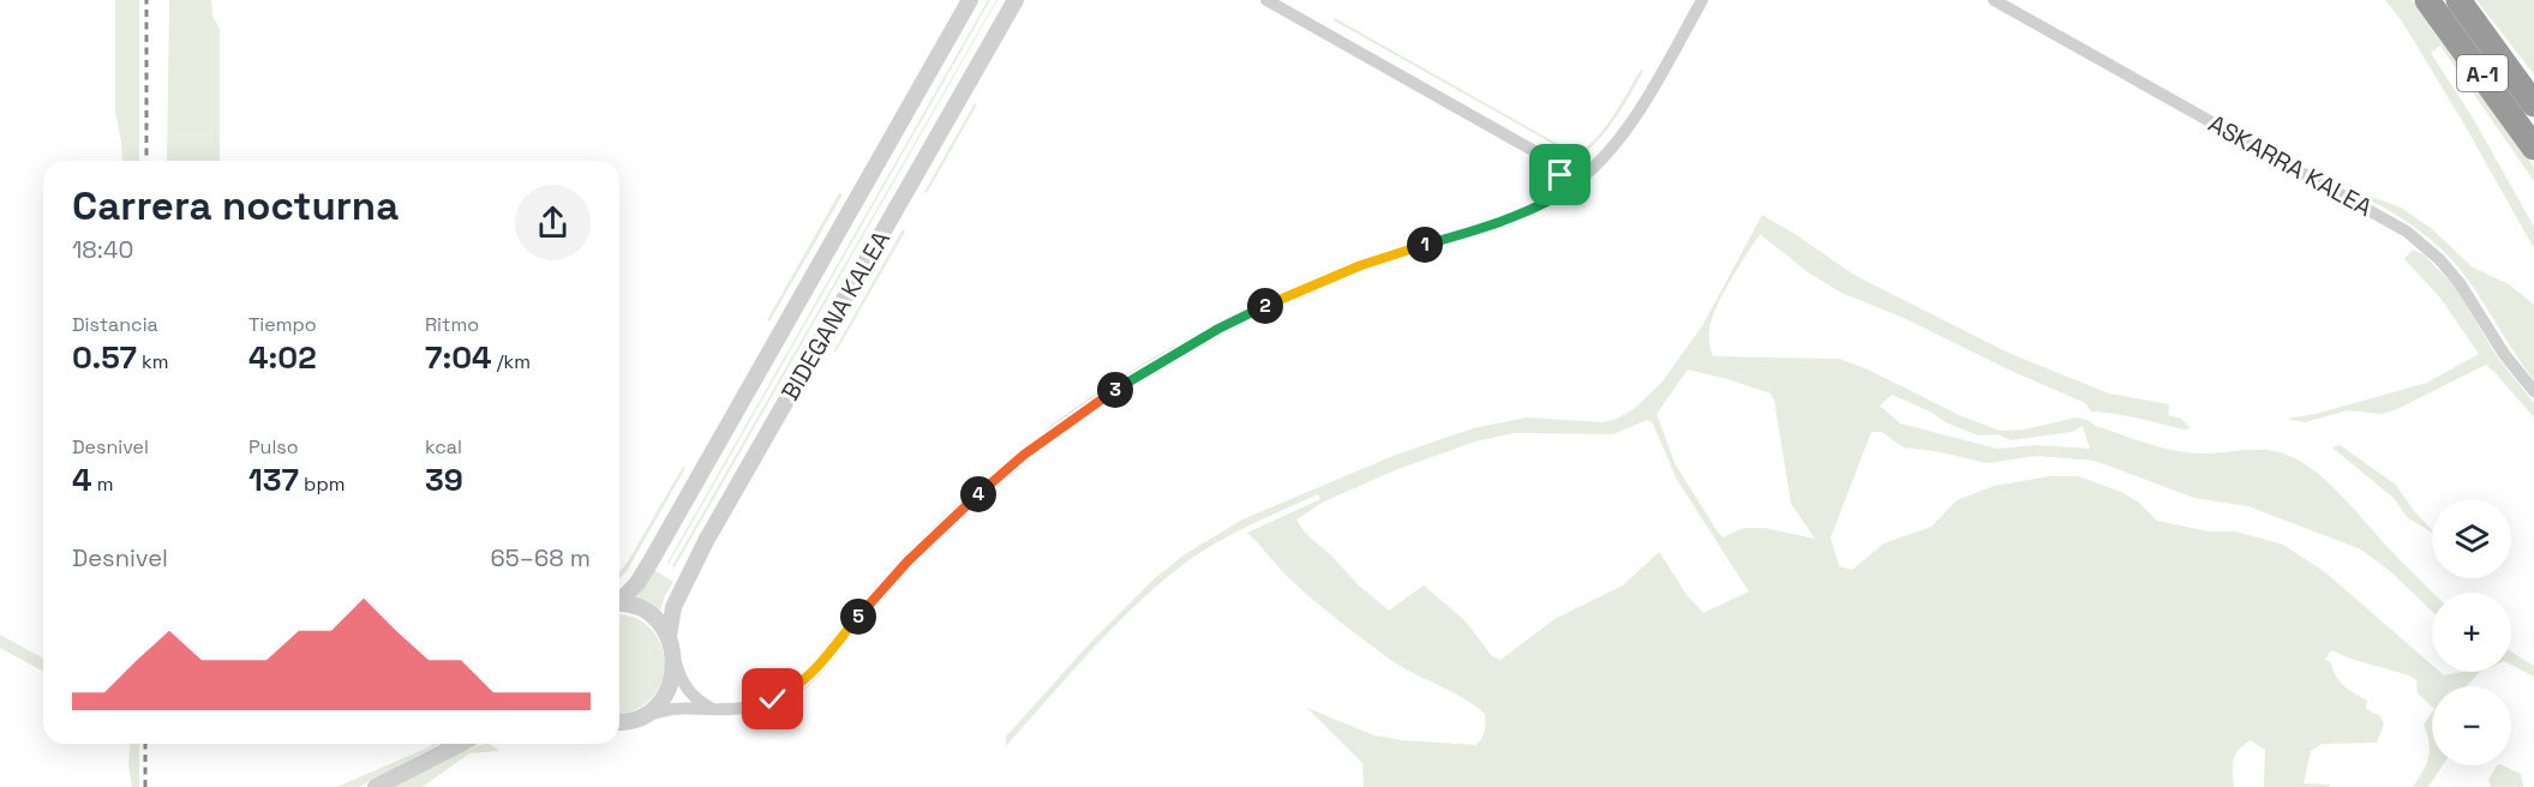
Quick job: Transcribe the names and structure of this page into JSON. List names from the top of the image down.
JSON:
{
  "streets": {
    "highway": ["A-1"],
    "street": ["ASKARRA KALEA", "BIDEGANA KALEA"]
  },
  "page": {
    "heading": ["Carrera nocturna", "18:40"],
    "pins": [
      "1",
      "2",
      "3",
      "4",
      "5"
    ],
    "stats": [
      ["Distancia", "0.57 km"],
      ["Tiempo", "4:02"],
      ["Ritmo", "7:04 /km"],
      ["Desnivel", "4 m"],
      ["Pulso", "137 bpm"],
      ["kcal", "39"]
    ],
    "map_buttons": ["+", "−"],
    "chart": ["Desnivel", "65–68 m"]
  }
}
